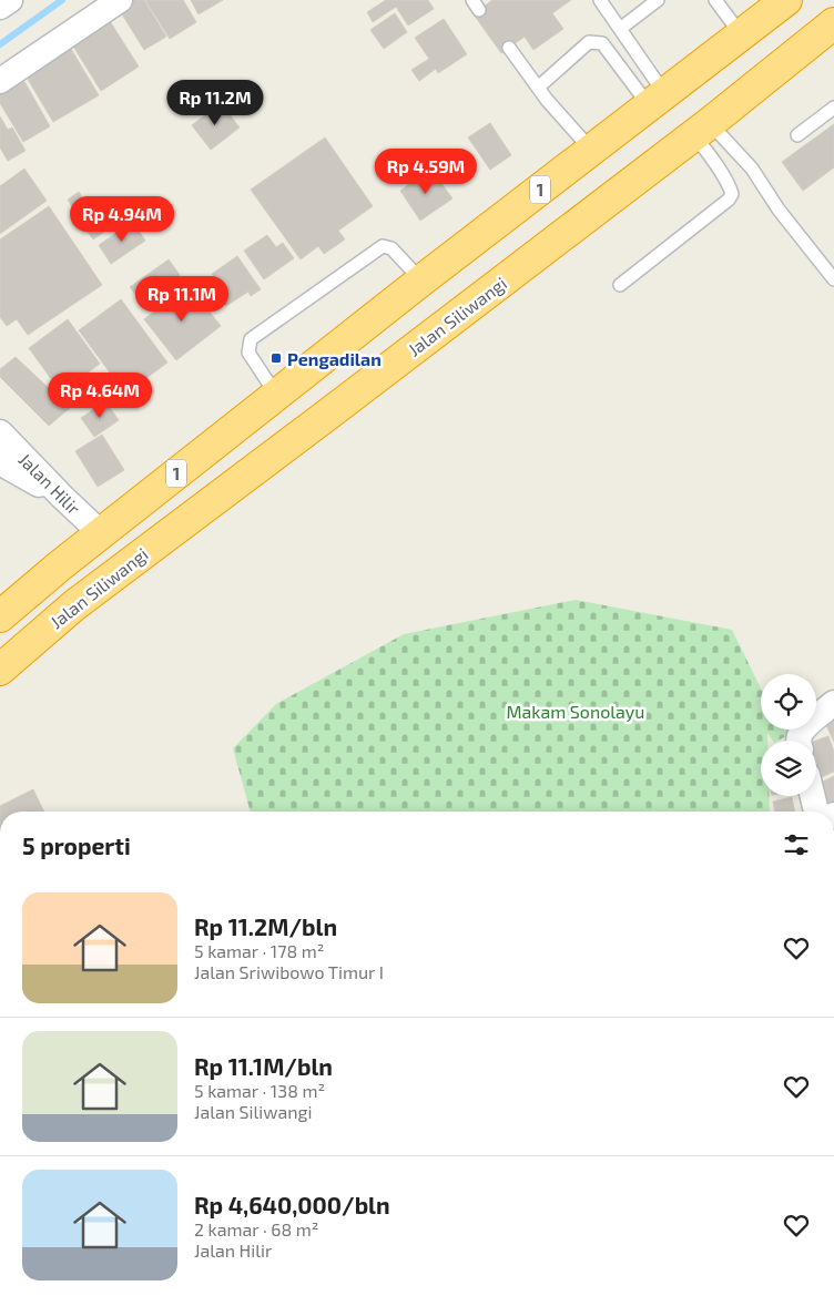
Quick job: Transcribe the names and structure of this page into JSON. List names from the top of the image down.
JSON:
{
  "streets": {
    "highway": ["1", "Jalan Siliwangi"],
    "street": ["Jalan Hilir"]
  },
  "crossings": [
    ["1", "Jalan Hilir"]
  ],
  "parks": ["Makam Sonolayu"],
  "places": {
    "transit": ["Pengadilan"]
  },
  "page": {
    "price": [
      "Rp 11.2M",
      "Rp 4.59M",
      "Rp 4.94M",
      "Rp 11.1M",
      "Rp 4.64M"
    ],
    "heading": "5 properti",
    "list": [
      {
        "name": "Rp 11.2M/bln",
        "note": "5 kamar · 178 m² · Jalan Sriwibowo Timur I"
      },
      {
        "name": "Rp 11.1M/bln",
        "note": "5 kamar · 138 m² · Jalan Siliwangi"
      },
      {
        "name": "Rp 4,640,000/bln",
        "note": "2 kamar · 68 m² · Jalan Hilir"
      }
    ]
  }
}
